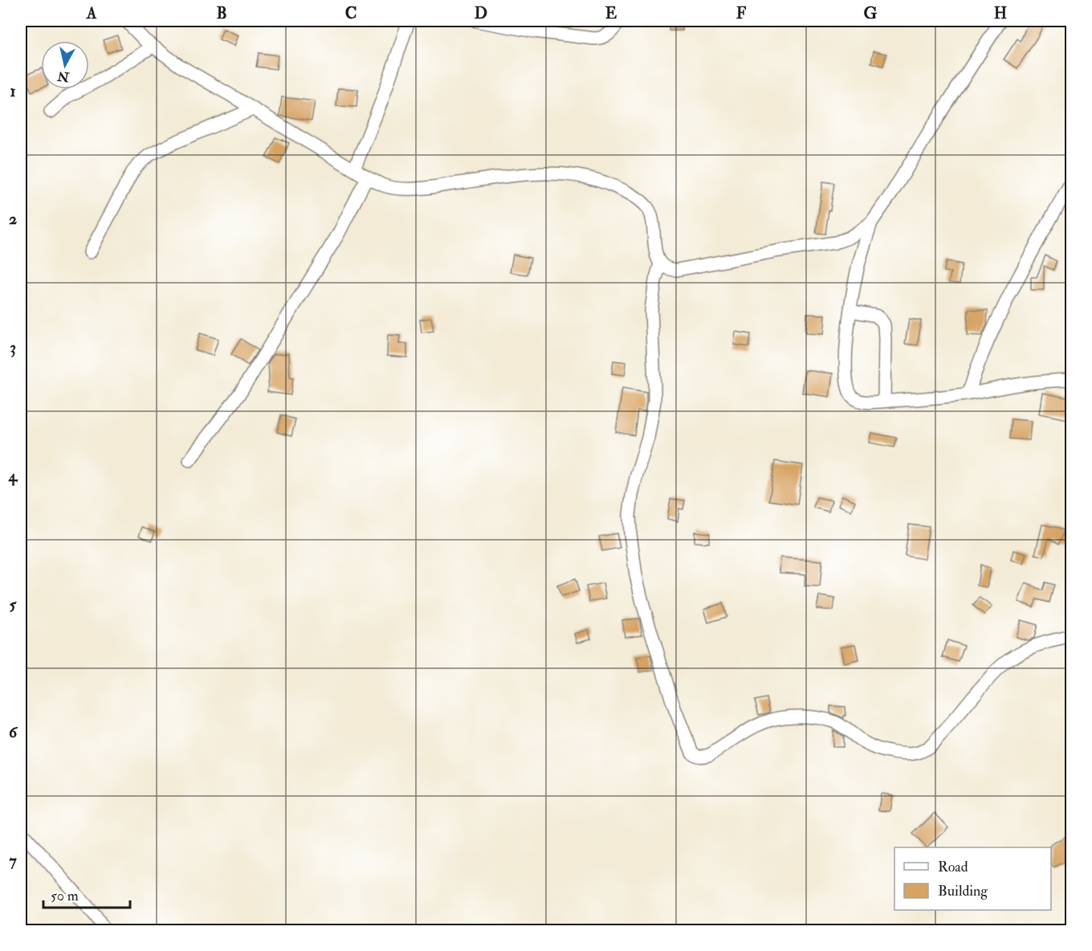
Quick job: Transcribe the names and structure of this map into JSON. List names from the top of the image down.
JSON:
{
  "legend": ["Road", "Building"],
  "scale_bar": "50 m",
  "north": "bottom",
  "grid": {
    "columns": [
      "A",
      "B",
      "C",
      "D",
      "E",
      "F",
      "G",
      "H"
    ],
    "rows": [
      "1",
      "2",
      "3",
      "4",
      "5",
      "6",
      "7"
    ]
  }
}
